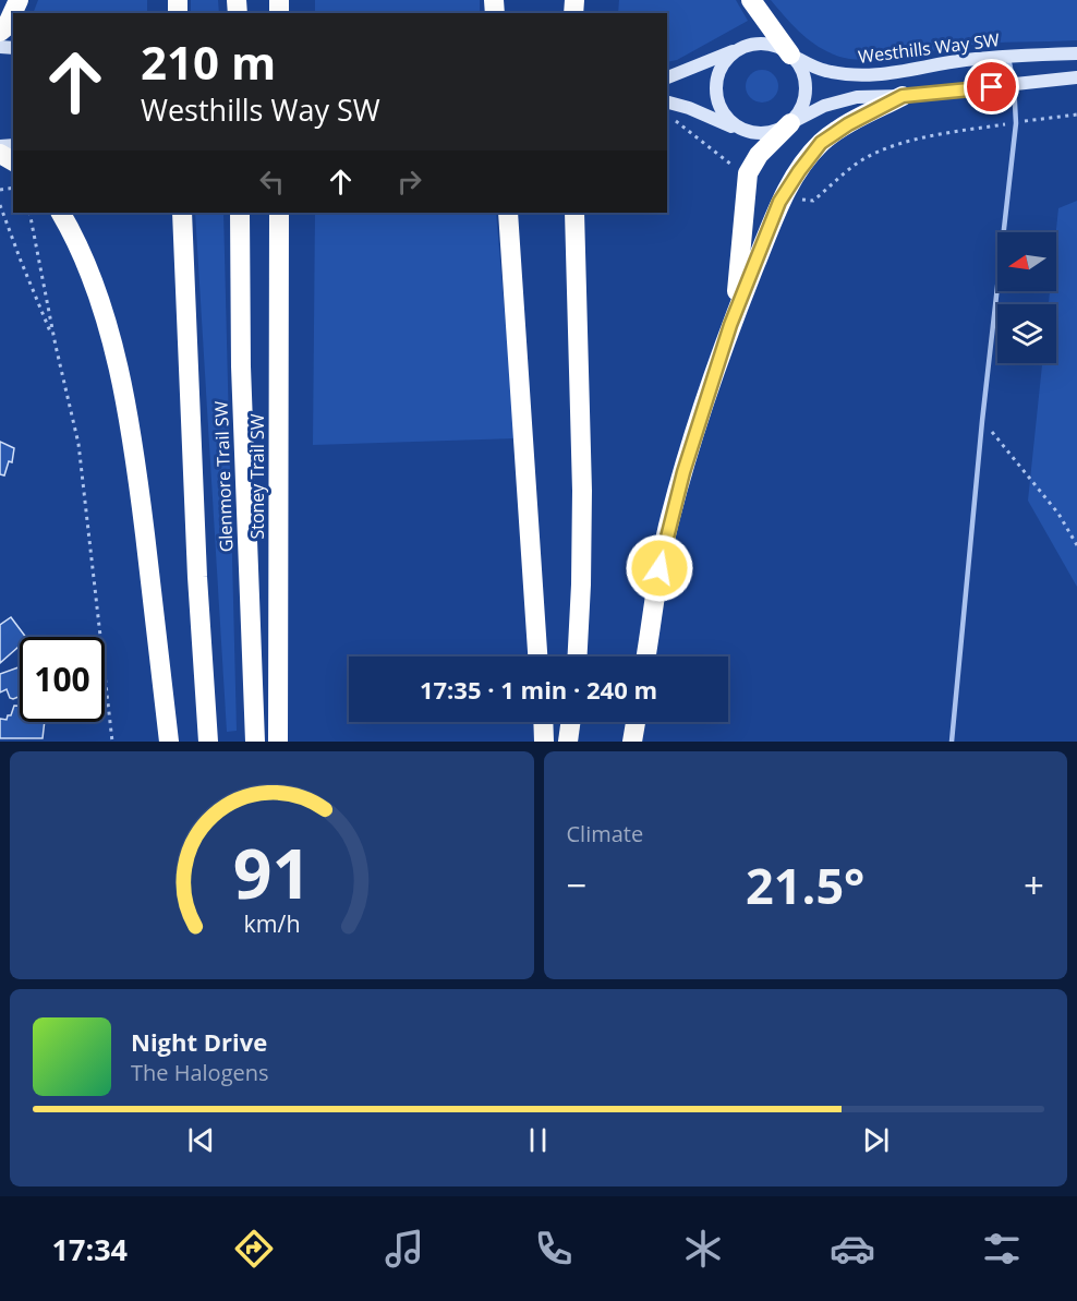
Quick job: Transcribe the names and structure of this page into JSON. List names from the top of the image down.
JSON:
{
  "streets": {
    "highway": ["Glenmore Trail SW", "Stoney Trail SW"],
    "street": ["Westhills Way SW"]
  },
  "north": "left",
  "page": {
    "turn": ["210 m", "Westhills Way SW"],
    "limit": "100",
    "trip": "17:35 · 1 min · 240 m",
    "tile": "Climate",
    "heat": ["−", "21.5°", "+"],
    "song": ["Night Drive", "The Halogens"],
    "tabs": "17:34",
    "gauge": ["91", "km/h"]
  }
}
